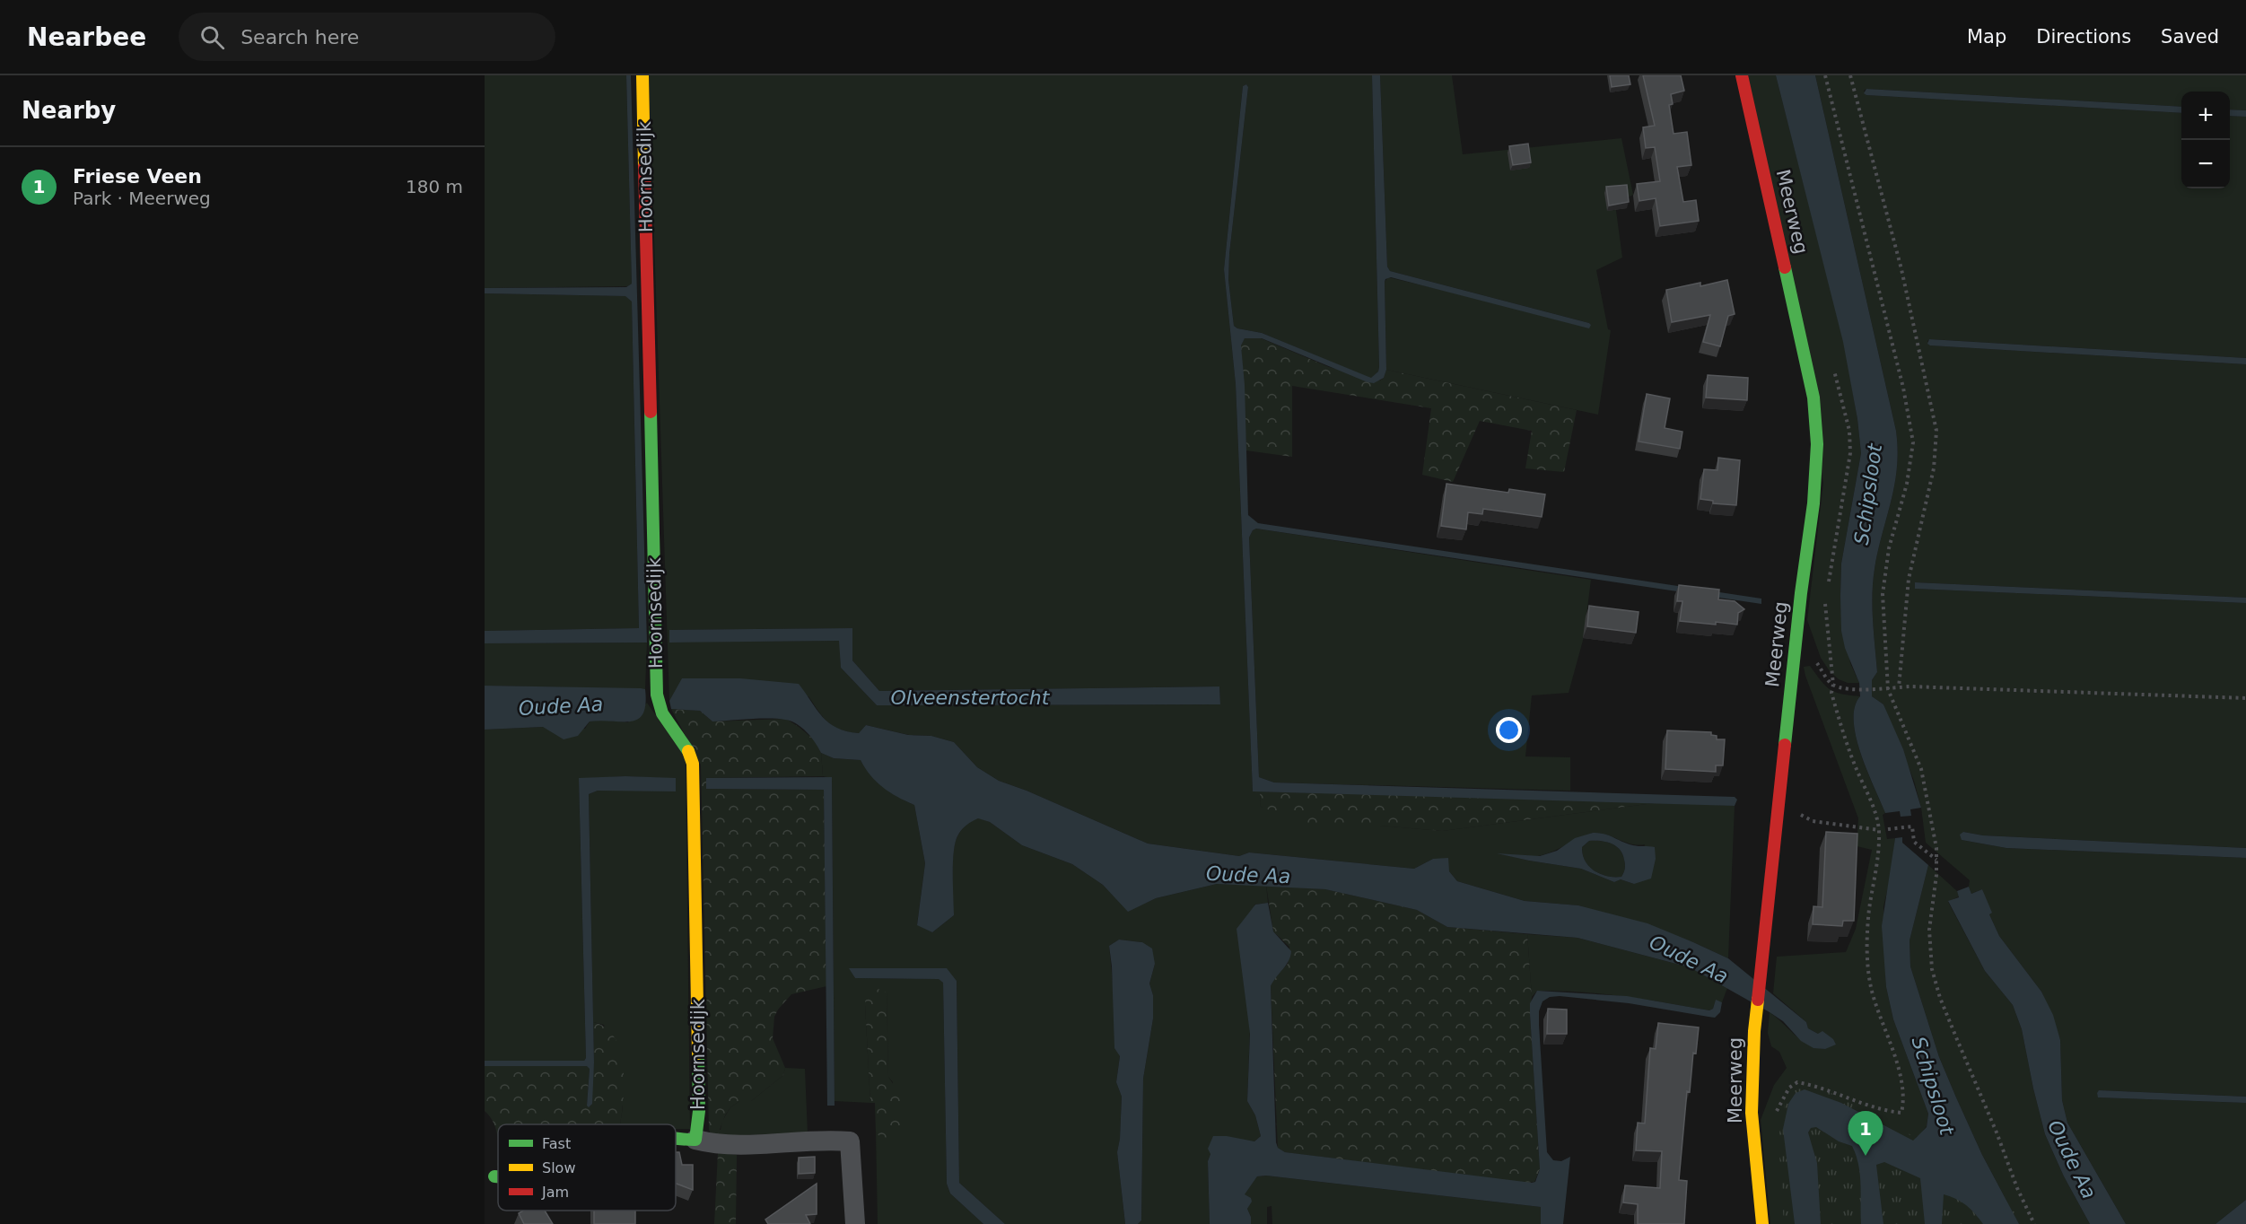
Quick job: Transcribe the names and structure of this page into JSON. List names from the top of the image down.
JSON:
{
  "streets": {
    "street": ["Hoornsedijk", "Meerweg"]
  },
  "water": ["Schipsloot", "Olveenstertocht", "Oude Aa"],
  "legend": ["Fast", "Slow", "Jam"],
  "page": {
    "header": "Nearbee",
    "search": "Search here",
    "nav": ["Map", "Directions", "Saved"],
    "heading": "Nearby",
    "map_buttons": ["+", "−"],
    "list": [
      {
        "mark": "1",
        "name": "Friese Veen",
        "note": "Park · Meerweg",
        "value": "180 m"
      }
    ],
    "pins": "1"
  }
}
